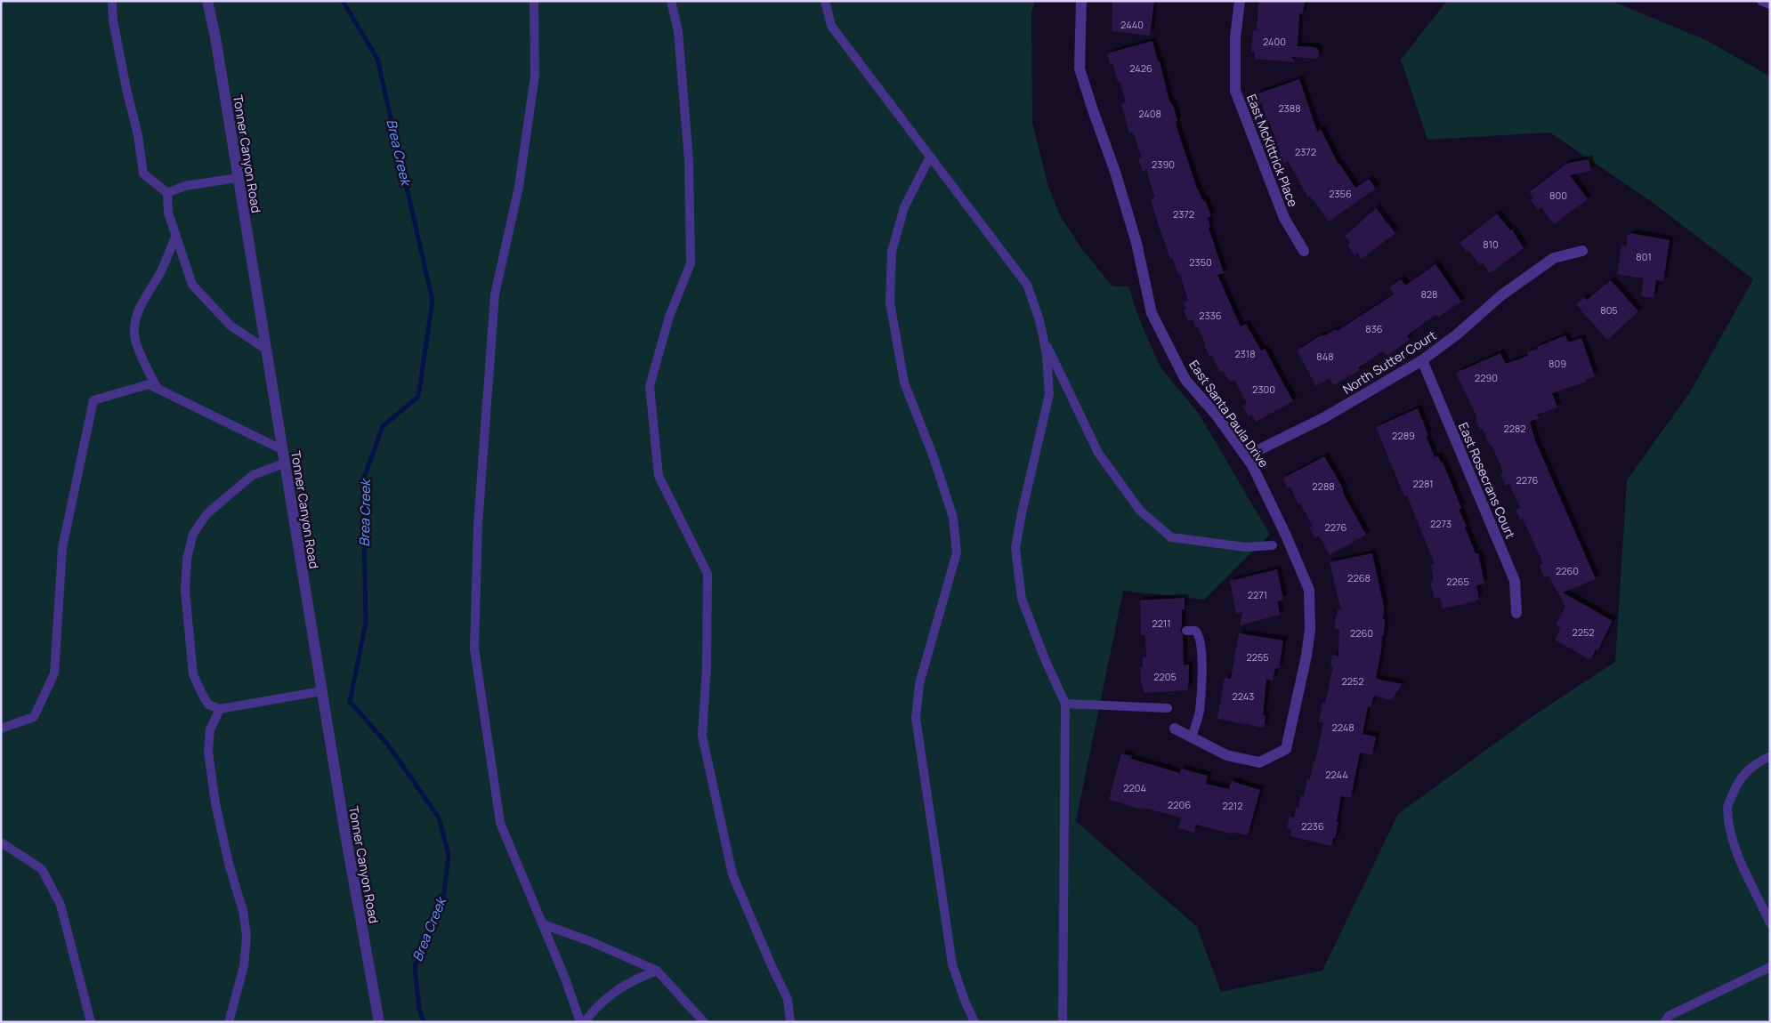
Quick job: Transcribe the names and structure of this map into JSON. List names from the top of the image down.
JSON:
{
  "streets": {
    "street": [
      "East McKittrick Place",
      "Tonner Canyon Road",
      "North Sutter Court",
      "East Santa Paula Drive",
      "East Rosecrans Court"
    ]
  },
  "crossings": [
    ["North Sutter Court", "East Santa Paula Drive"],
    ["North Sutter Court", "East Rosecrans Court"]
  ],
  "water": ["Brea Creek"],
  "house_numbers": [
    "2440",
    "2400",
    "2426",
    "2388",
    "2408",
    "2372",
    "2390",
    "2356",
    "800",
    "2372",
    "810",
    "801",
    "2350",
    "828",
    "805",
    "2336",
    "836",
    "2318",
    "848",
    "809",
    "2290",
    "2300",
    "2282",
    "2289",
    "2276",
    "2281",
    "2288",
    "2273",
    "2276",
    "2260",
    "2268",
    "2265",
    "2271",
    "2211",
    "2252",
    "2260",
    "2255",
    "2205",
    "2252",
    "2243",
    "2248",
    "2244",
    "2204",
    "2206",
    "2212",
    "2236"
  ]
}
